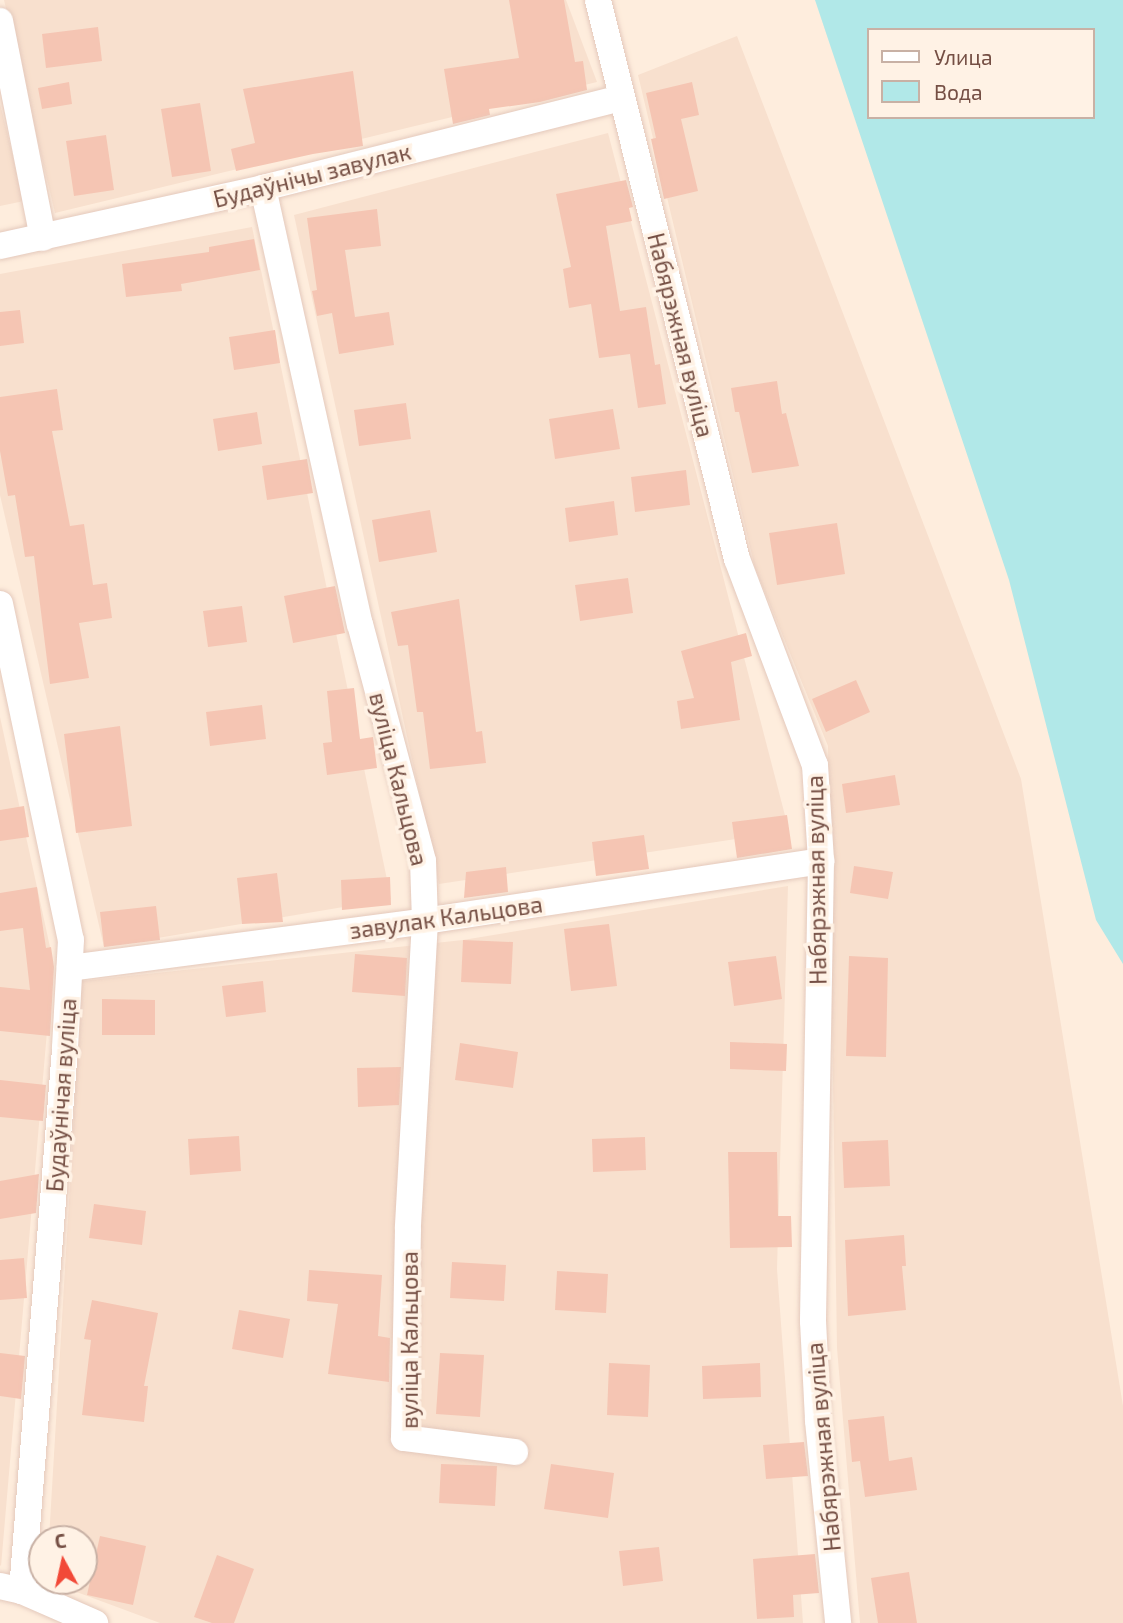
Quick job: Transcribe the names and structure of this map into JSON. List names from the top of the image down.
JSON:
{
  "streets": {
    "street": [
      "Будаўнічы завулак",
      "Набярэжная вуліца",
      "вуліца Кальцова",
      "завулак Кальцова",
      "Будаўнічая вуліца"
    ]
  },
  "crossings": [
    ["Будаўнічы завулак", "Набярэжная вуліца"],
    ["Будаўнічы завулак", "вуліца Кальцова"],
    ["Набярэжная вуліца", "завулак Кальцова"],
    ["вуліца Кальцова", "завулак Кальцова"],
    ["завулак Кальцова", "Будаўнічая вуліца"]
  ],
  "legend": ["Улица", "Вода"],
  "north": "top"
}
